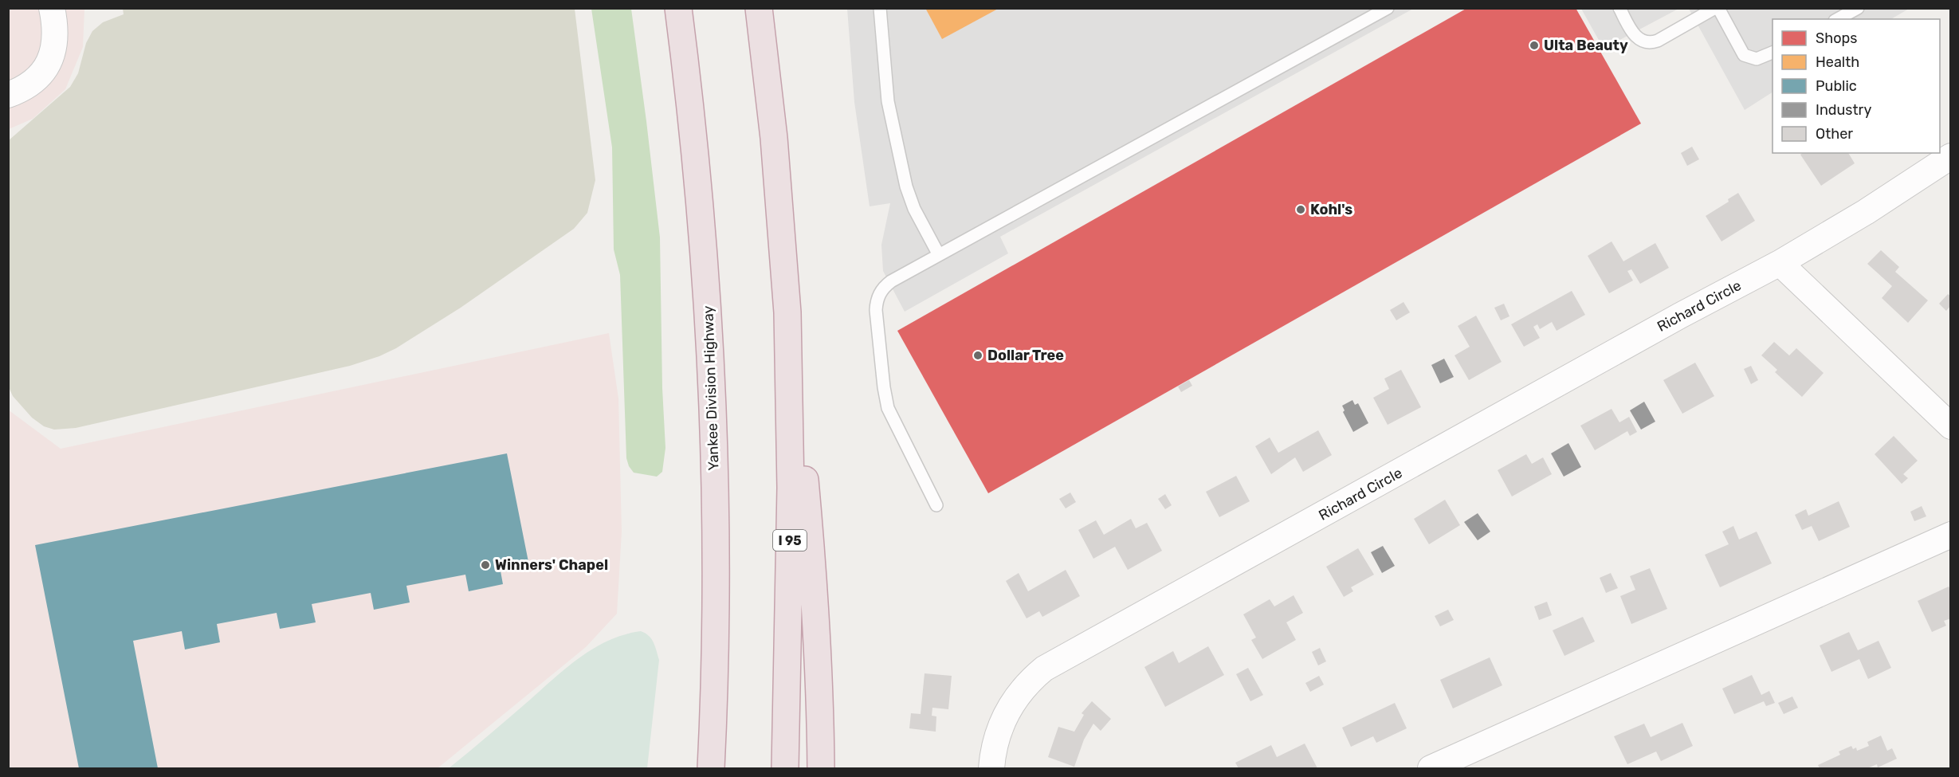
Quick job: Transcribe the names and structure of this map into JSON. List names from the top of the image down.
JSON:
{
  "streets": {
    "highway": ["Yankee Division Highway", "I 95"],
    "street": ["Richard Circle"]
  },
  "places": [
    "Ulta Beauty",
    "Kohl's",
    "Dollar Tree",
    "Winners' Chapel"
  ],
  "legend": [
    "Shops",
    "Health",
    "Public",
    "Industry",
    "Other"
  ]
}
